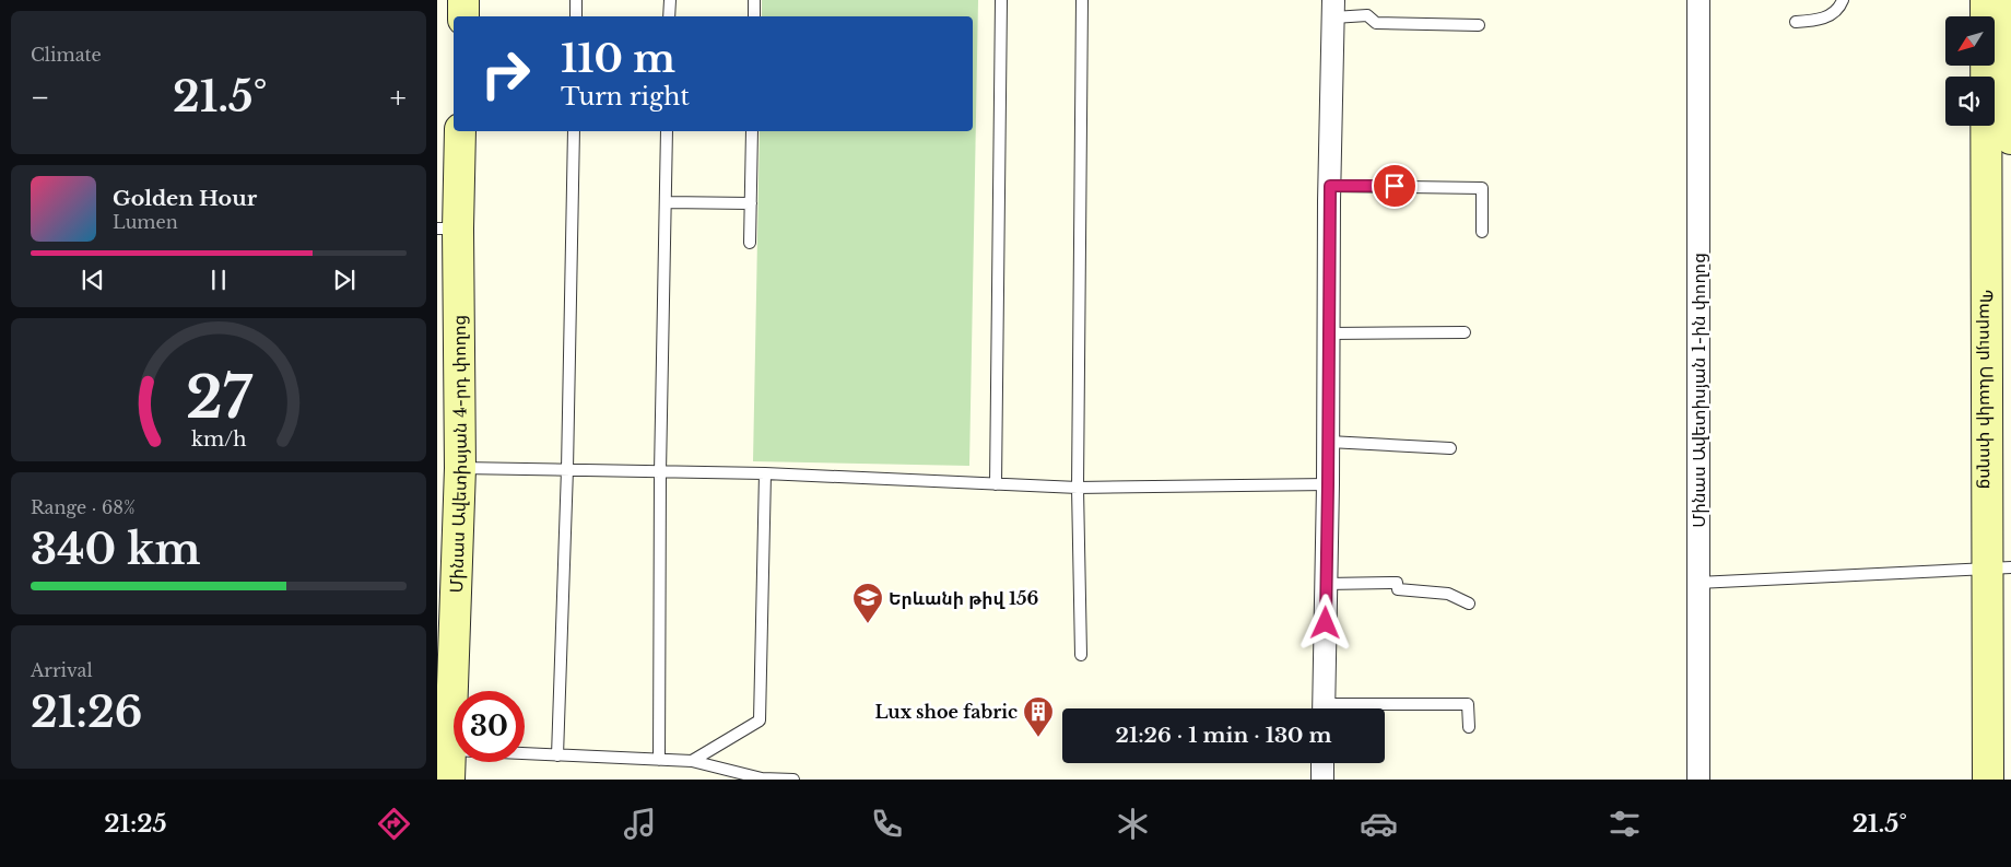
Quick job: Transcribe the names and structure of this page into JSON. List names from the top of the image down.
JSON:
{
  "streets": {
    "street": ["Մինաս Ավետիսյան 1-ին փողոց", "Պարույր Սևակի փողոց", "Մինաս Ավետիսյան 4-րդ փողոց"]
  },
  "places": {
    "school or university": ["Երևանի թիվ 156"],
    "building": ["Lux shoe fabric"]
  },
  "north": "bottom left",
  "page": {
    "tile": [
      "Climate",
      ["Range · 68%", "340 km"],
      ["Arrival", "21:26"]
    ],
    "turn": ["110 m", "Turn right"],
    "heat": ["−", "21.5°", "+"],
    "song": ["Golden Hour", "Lumen"],
    "limit": "30",
    "trip": "21:26 · 1 min · 130 m",
    "tabs": ["21:25", "21.5°"],
    "gauge": ["27", "km/h"]
  }
}
